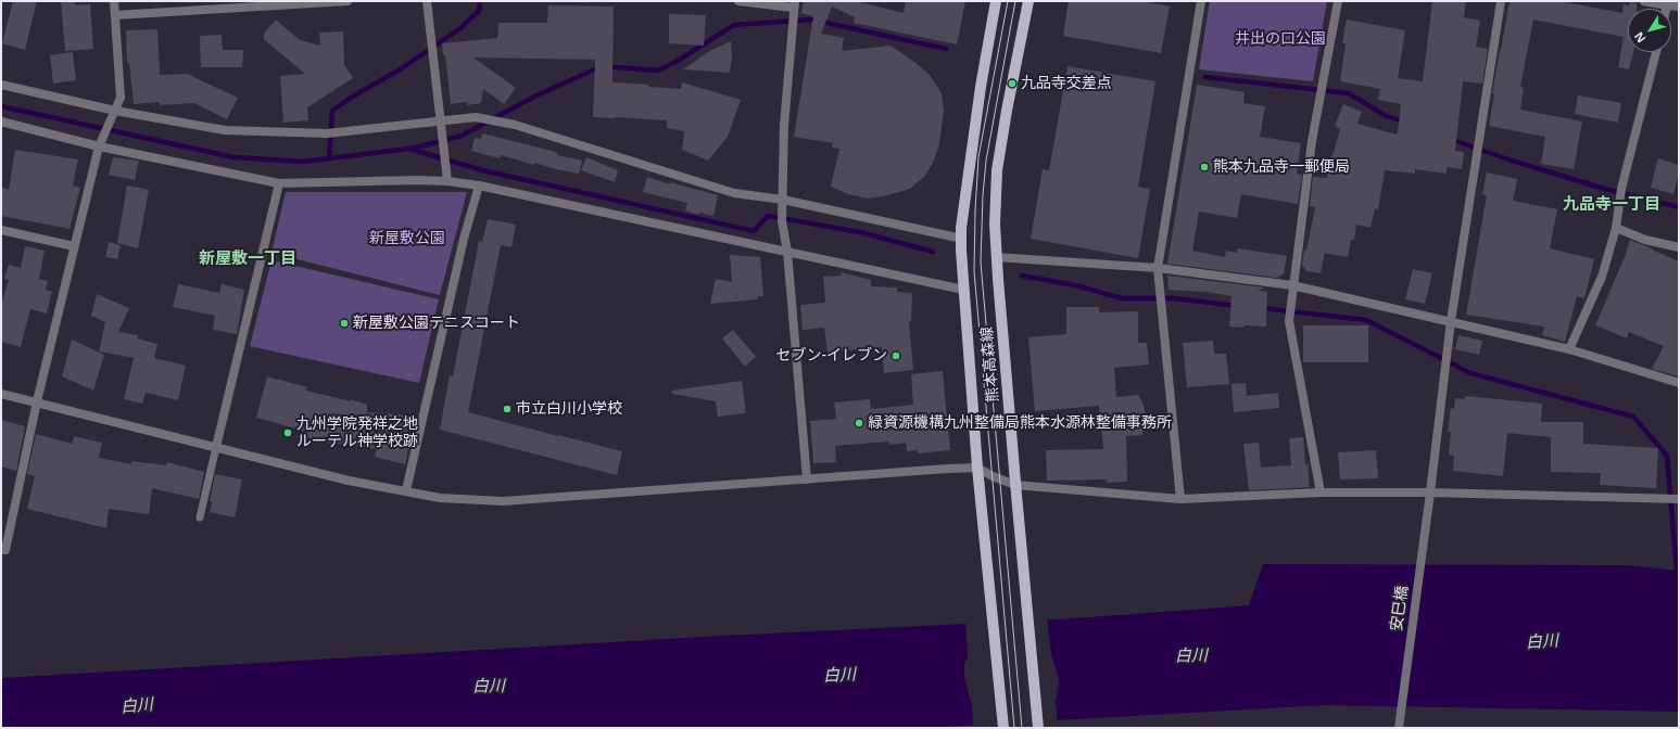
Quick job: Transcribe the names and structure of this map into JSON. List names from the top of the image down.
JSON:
{
  "streets": {
    "main road": ["熊本高森線"],
    "street": ["安巳橋"]
  },
  "districts": ["九品寺一丁目", "新屋敷一丁目"],
  "water": ["白川"],
  "parks": ["井出の口公園", "新屋敷公園"],
  "places": [
    "九品寺交差点",
    "熊本九品寺一郵便局",
    "新屋敷公園テニスコート",
    "セブン-イレブン",
    "市立白川小学校",
    "緑資源機構九州整備局熊本水源林整備事務所",
    "九州学院発祥之地 ルーテル神学校跡"
  ],
  "north": "bottom left"
}
